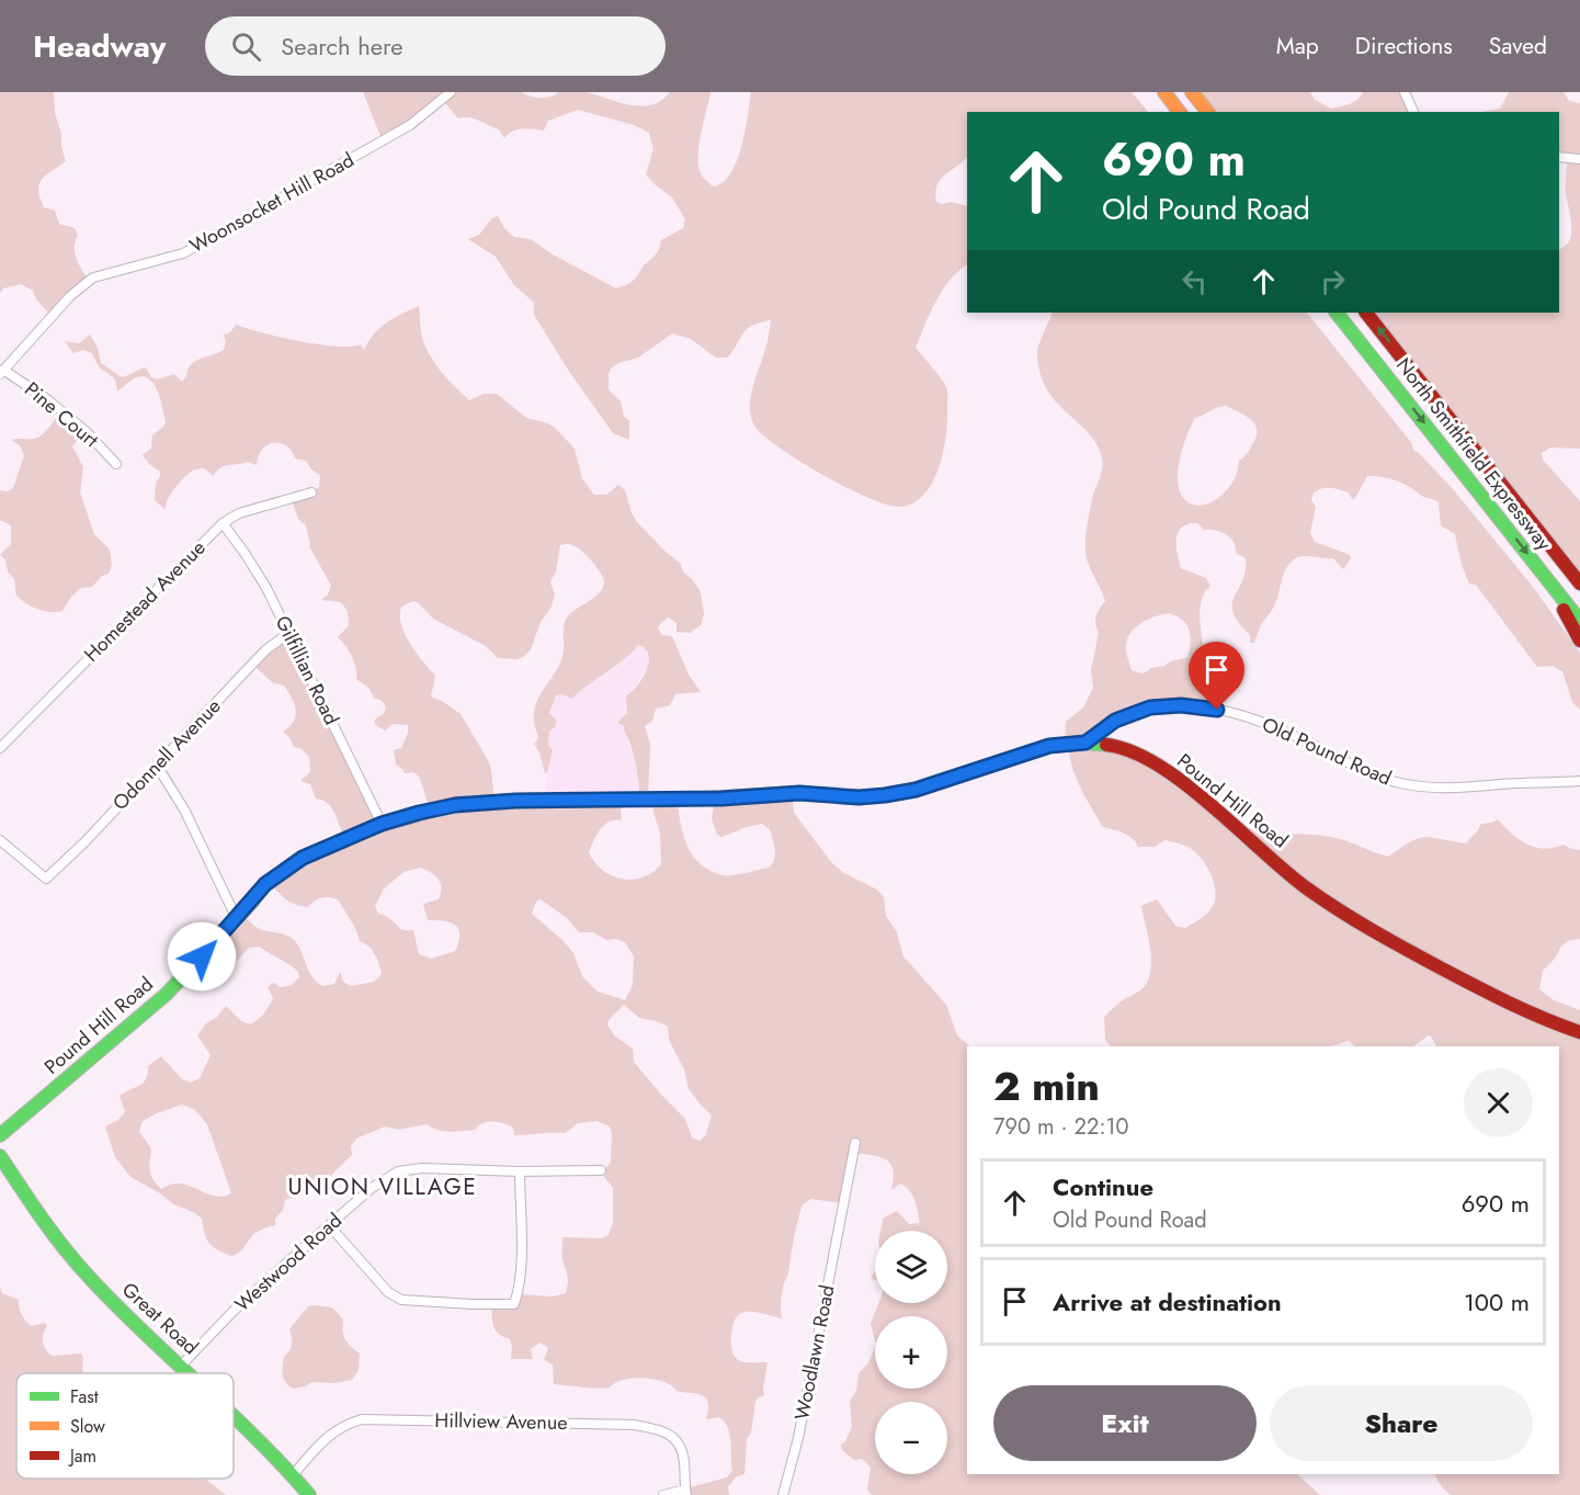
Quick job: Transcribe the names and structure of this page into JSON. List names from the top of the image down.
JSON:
{
  "streets": {
    "main road": ["North Smithfield Expressway", "Pound Hill Road", "Great Road"],
    "street": [
      "Woonsocket Hill Road",
      "Pine Court",
      "Homestead Avenue",
      "Gilfillian Road",
      "Old Pound Road",
      "Odonnell Avenue",
      "Westwood Road",
      "Woodlawn Road",
      "Hillview Avenue"
    ]
  },
  "crossings": [
    ["Woonsocket Hill Road", "Pine Court"],
    ["Homestead Avenue", "Gilfillian Road"],
    ["Gilfillian Road", "Odonnell Avenue"],
    ["Gilfillian Road", "Pound Hill Road"],
    ["Old Pound Road", "Pound Hill Road"],
    ["Westwood Road", "Great Road"],
    ["Great Road", "Hillview Avenue"]
  ],
  "districts": ["UNION VILLAGE"],
  "legend": ["Fast", "Slow", "Jam"],
  "page": {
    "header": "Headway",
    "search": "Search here",
    "nav": ["Map", "Directions", "Saved"],
    "turn": ["690 m", "Old Pound Road"],
    "heading": ["2 min", "790 m · 22:10"],
    "list": [
      {
        "name": "Continue",
        "note": "Old Pound Road",
        "value": "690 m"
      },
      {
        "name": "Arrive at destination",
        "value": "100 m"
      }
    ],
    "map_buttons": ["+", "−"],
    "buttons": ["Exit", "Share"]
  }
}
